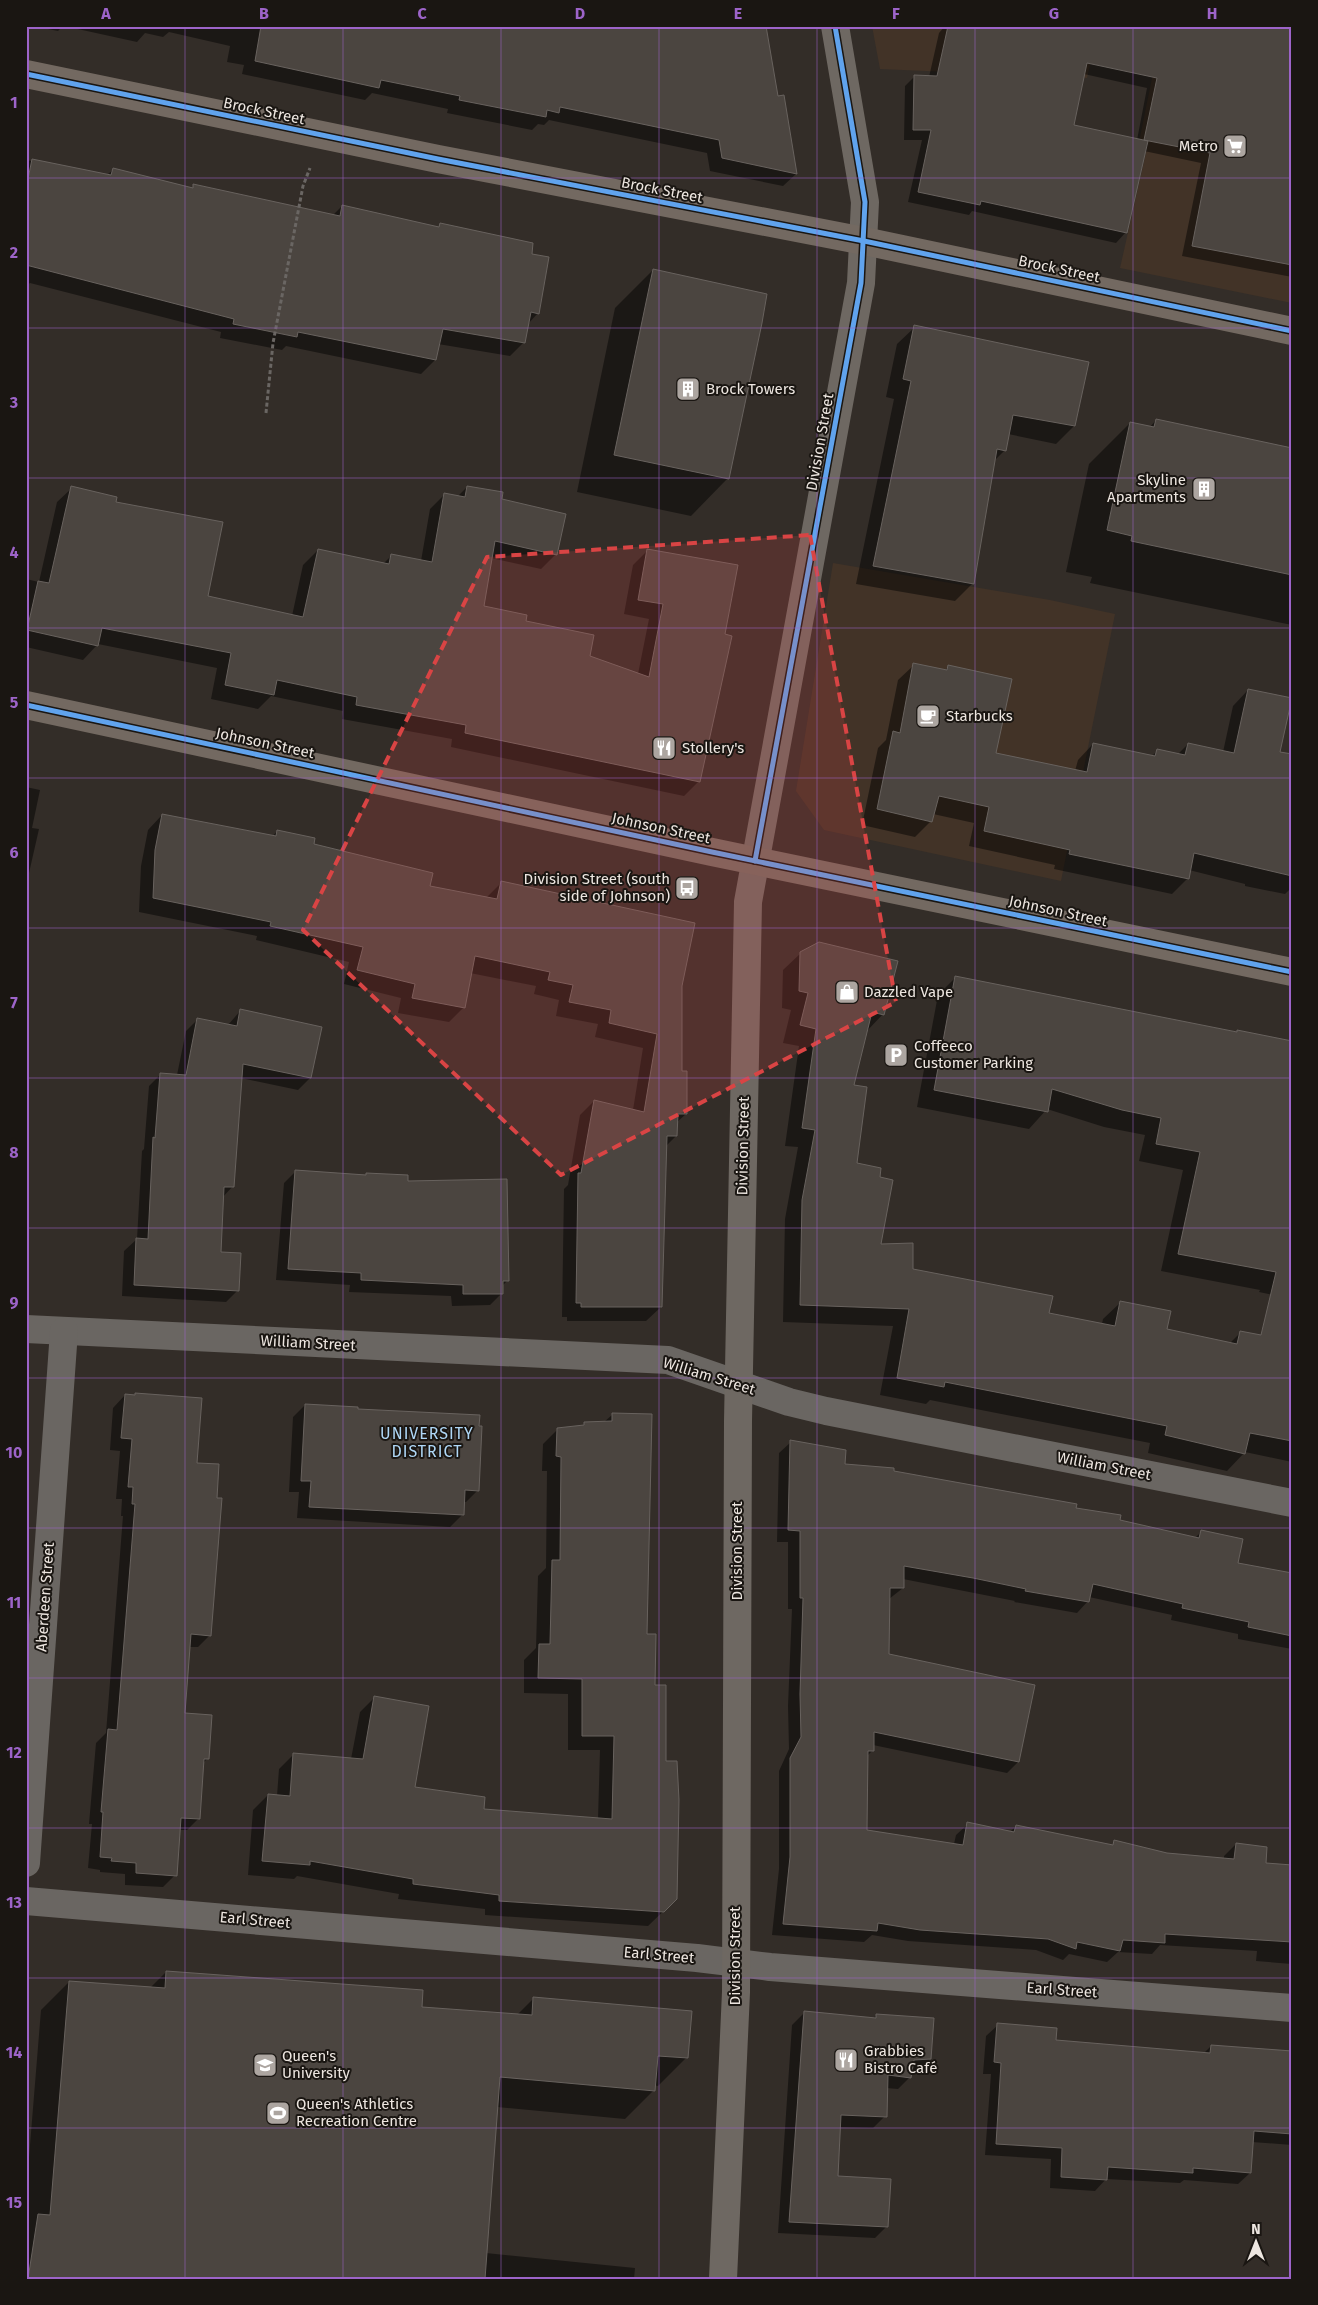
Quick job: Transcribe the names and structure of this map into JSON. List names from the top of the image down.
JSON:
{
  "streets": {
    "main road": ["Brock Street", "Johnson Street"],
    "street": [
      "Division Street",
      "William Street",
      "Aberdeen Street",
      "Earl Street"
    ]
  },
  "crossings": [
    ["Brock Street", "Division Street"],
    ["Division Street", "Johnson Street"],
    ["Division Street", "William Street"],
    ["Division Street", "Earl Street"],
    ["William Street", "Aberdeen Street"]
  ],
  "districts": ["UNIVERSITY DISTRICT"],
  "places": {
    "supermarket": ["Metro"],
    "building": ["Brock Towers", "Skyline Apartments"],
    "cafe": ["Starbucks"],
    "restaurant": ["Stollery's", "Grabbies Bistro Café"],
    "bus stop": ["Division Street (south side of Johnson)"],
    "shop": ["Dazzled Vape"],
    "parking": ["Coffeeco Customer Parking"],
    "school or university": ["Queen's University"],
    "sports": ["Queen's Athletics Recreation Centre"]
  },
  "north": "top",
  "grid": {
    "columns": [
      "A",
      "B",
      "C",
      "D",
      "E",
      "F",
      "G",
      "H"
    ],
    "rows": [
      "1",
      "2",
      "3",
      "4",
      "5",
      "6",
      "7",
      "8",
      "9",
      "10",
      "11",
      "12",
      "13",
      "14",
      "15"
    ]
  }
}
